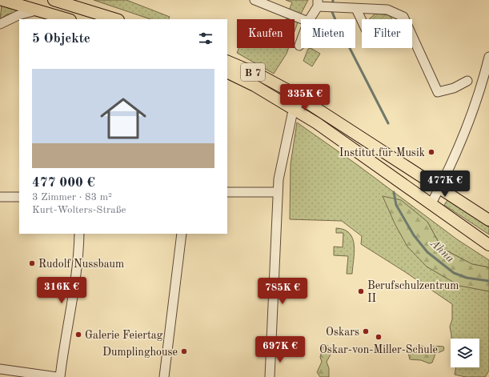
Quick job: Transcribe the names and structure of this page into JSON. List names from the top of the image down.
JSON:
{
  "streets": {
    "main road": ["B 7"]
  },
  "water": ["Ahna"],
  "places": [
    "Institut für Musik",
    "Rudolf Nussbaum",
    "Berufschulzentrum II",
    "Oskars",
    "Galerie Feiertag",
    "Oskar-von-Miller-Schule",
    "Dumplinghouse"
  ],
  "page": {
    "chip": ["Kaufen", "Mieten", "Filter"],
    "heading": "5 Objekte",
    "list": [
      {
        "name": "477 000 €",
        "note": "3 Zimmer · 83 m² · Kurt-Wolters-Straße"
      }
    ],
    "price": [
      "335K €",
      "477K €",
      "316K €",
      "785K €",
      "697K €"
    ]
  }
}
